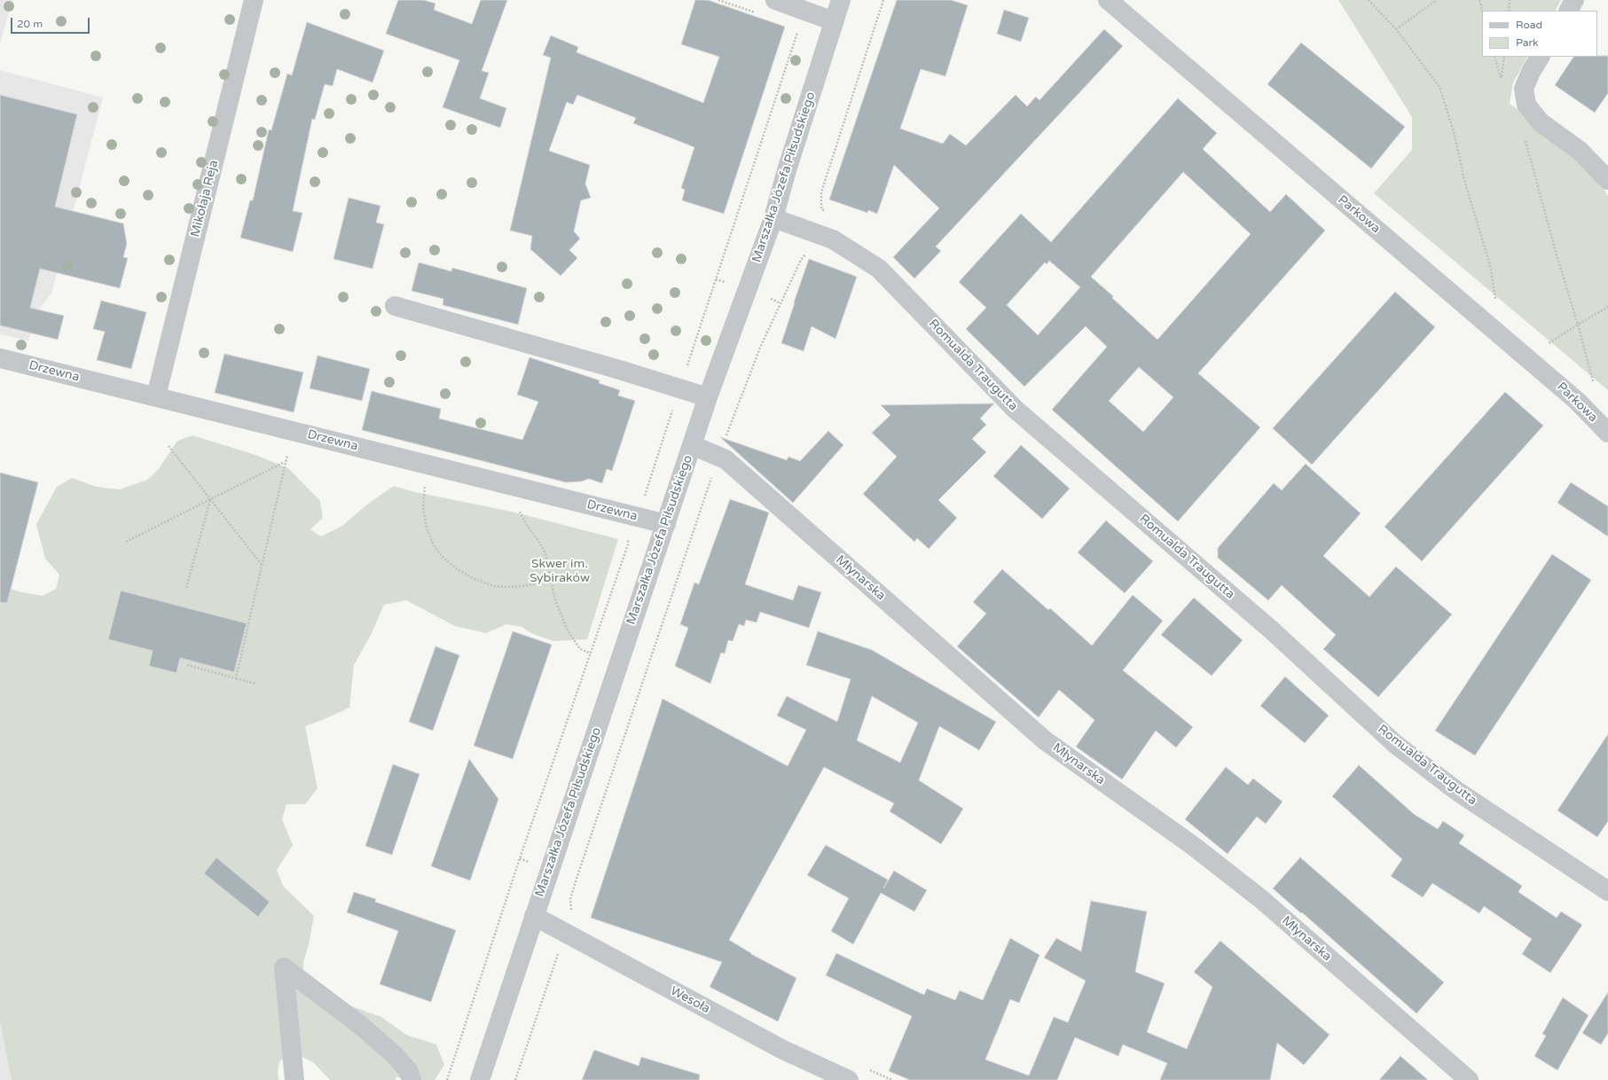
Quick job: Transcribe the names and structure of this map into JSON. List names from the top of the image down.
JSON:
{
  "streets": {
    "street": [
      "Marszałka Józefa Piłsudskiego",
      "Mikołaja Reja",
      "Parkowa",
      "Romualda Traugutta",
      "Drzewna",
      "Młynarska",
      "Wesoła"
    ]
  },
  "crossings": [
    ["Marszałka Józefa Piłsudskiego", "Romualda Traugutta"],
    ["Marszałka Józefa Piłsudskiego", "Drzewna"],
    ["Marszałka Józefa Piłsudskiego", "Młynarska"],
    ["Marszałka Józefa Piłsudskiego", "Wesoła"],
    ["Mikołaja Reja", "Drzewna"]
  ],
  "parks": ["Skwer im. Sybiraków"],
  "legend": ["Road", "Park"],
  "scale_bar": "20 m"
}
